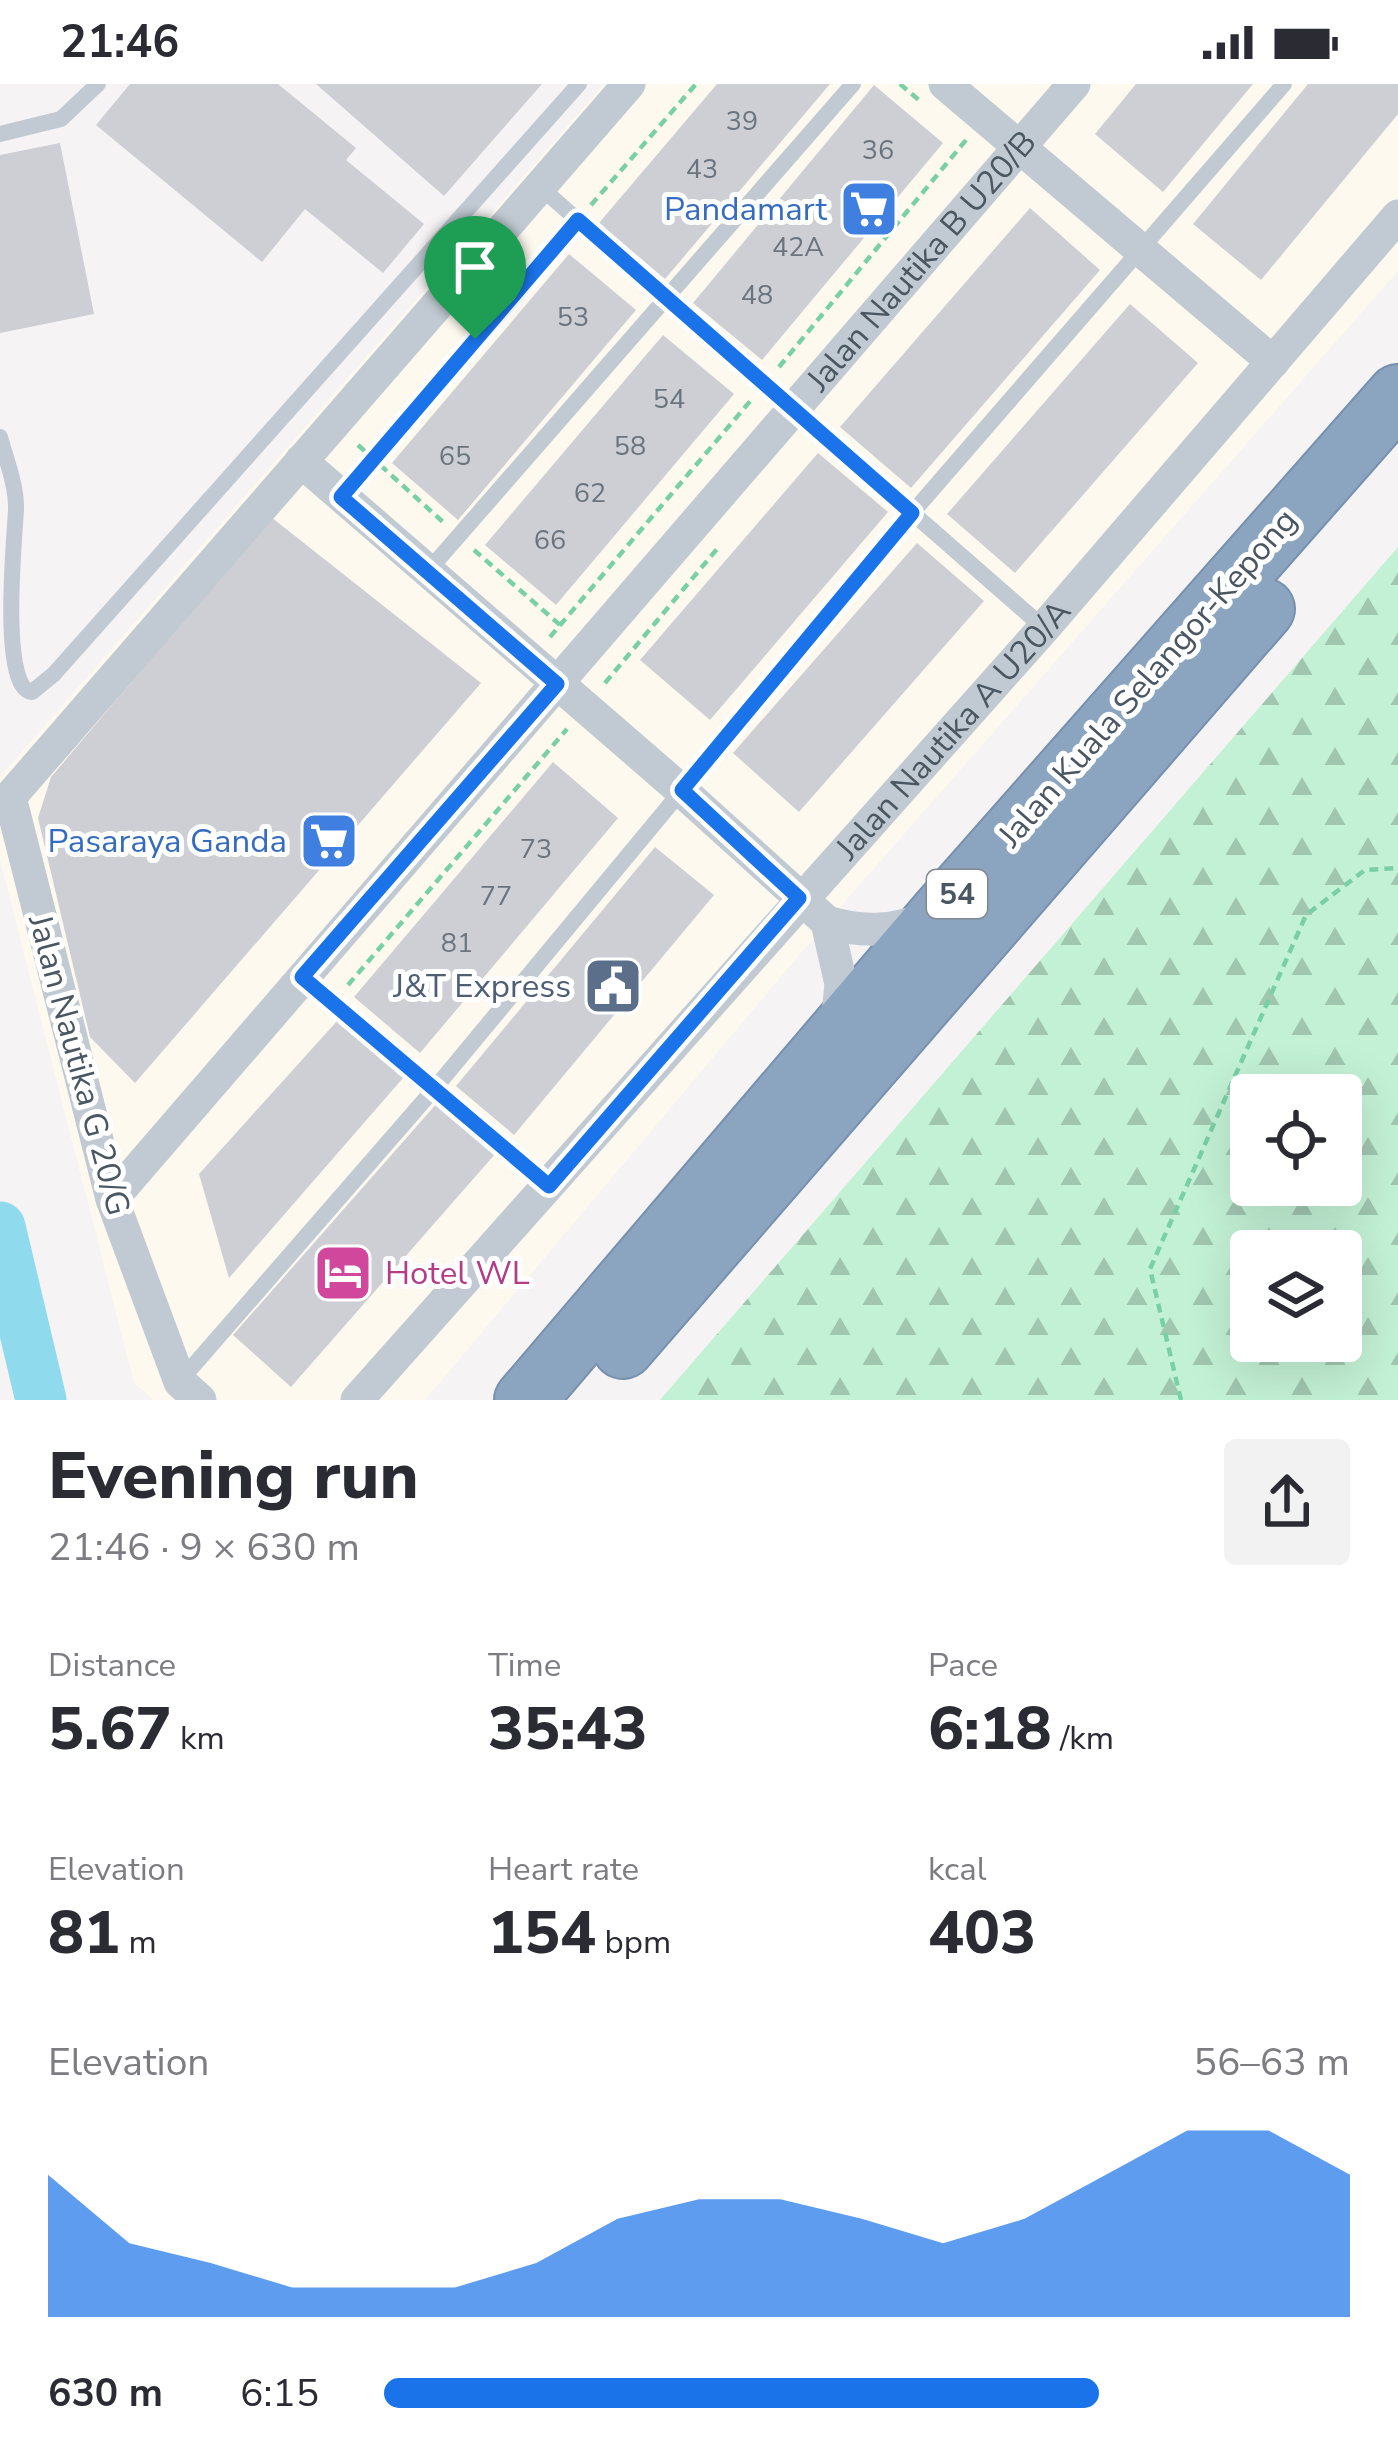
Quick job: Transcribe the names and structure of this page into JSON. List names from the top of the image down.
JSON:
{
  "streets": {
    "highway": ["Jalan Kuala Selangor-Kepong", "54"],
    "street": ["Jalan Nautika B U20/B", "Jalan Nautika A U20/A", "Jalan Nautika G 20/G"]
  },
  "crossings": [
    ["Jalan Nautika B U20/B", "Jalan Nautika G 20/G"]
  ],
  "places": {
    "supermarket": ["Pandamart", "Pasaraya Ganda"],
    "public building": ["J&T Express"],
    "hotel": ["Hotel WL"]
  },
  "house_numbers": [
    "39",
    "36",
    "43",
    "42A",
    "48",
    "53",
    "54",
    "58",
    "65",
    "62",
    "66",
    "73",
    "77",
    "81"
  ],
  "page": {
    "status": "21:46",
    "heading": ["Evening run", "21:46 · 9 × 630 m"],
    "stats": [
      ["Distance", "5.67 km"],
      ["Time", "35:43"],
      ["Pace", "6:18 /km"],
      ["Elevation", "81 m"],
      ["Heart rate", "154 bpm"],
      ["kcal", "403"]
    ],
    "chart": ["Elevation", "56–63 m"],
    "list": [
      {
        "name": "630 m",
        "note": "6:15"
      }
    ]
  }
}
